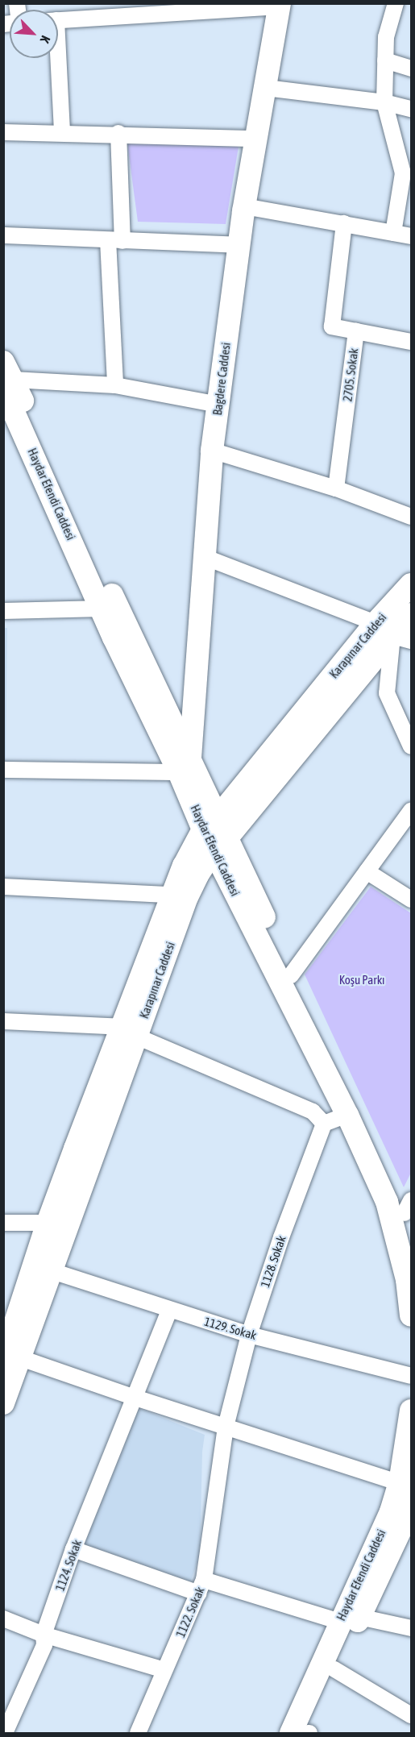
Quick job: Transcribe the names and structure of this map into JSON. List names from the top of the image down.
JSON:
{
  "streets": {
    "main road": ["Bagdere Caddesi", "Haydar Efendi Caddesi", "Karapınar Caddesi"],
    "street": [
      "2705. Sokak",
      "1128. Sokak",
      "1129. Sokak",
      "1124. Sokak",
      "1122. Sokak"
    ]
  },
  "crossings": [
    ["Bagdere Caddesi", "Haydar Efendi Caddesi"],
    ["Haydar Efendi Caddesi", "Karapınar Caddesi"],
    ["Karapınar Caddesi", "1129. Sokak"],
    ["1128. Sokak", "1129. Sokak"],
    ["1128. Sokak", "1122. Sokak"],
    ["1129. Sokak", "1124. Sokak"]
  ],
  "parks": ["Koşu Parkı"],
  "north": "bottom right"
}
